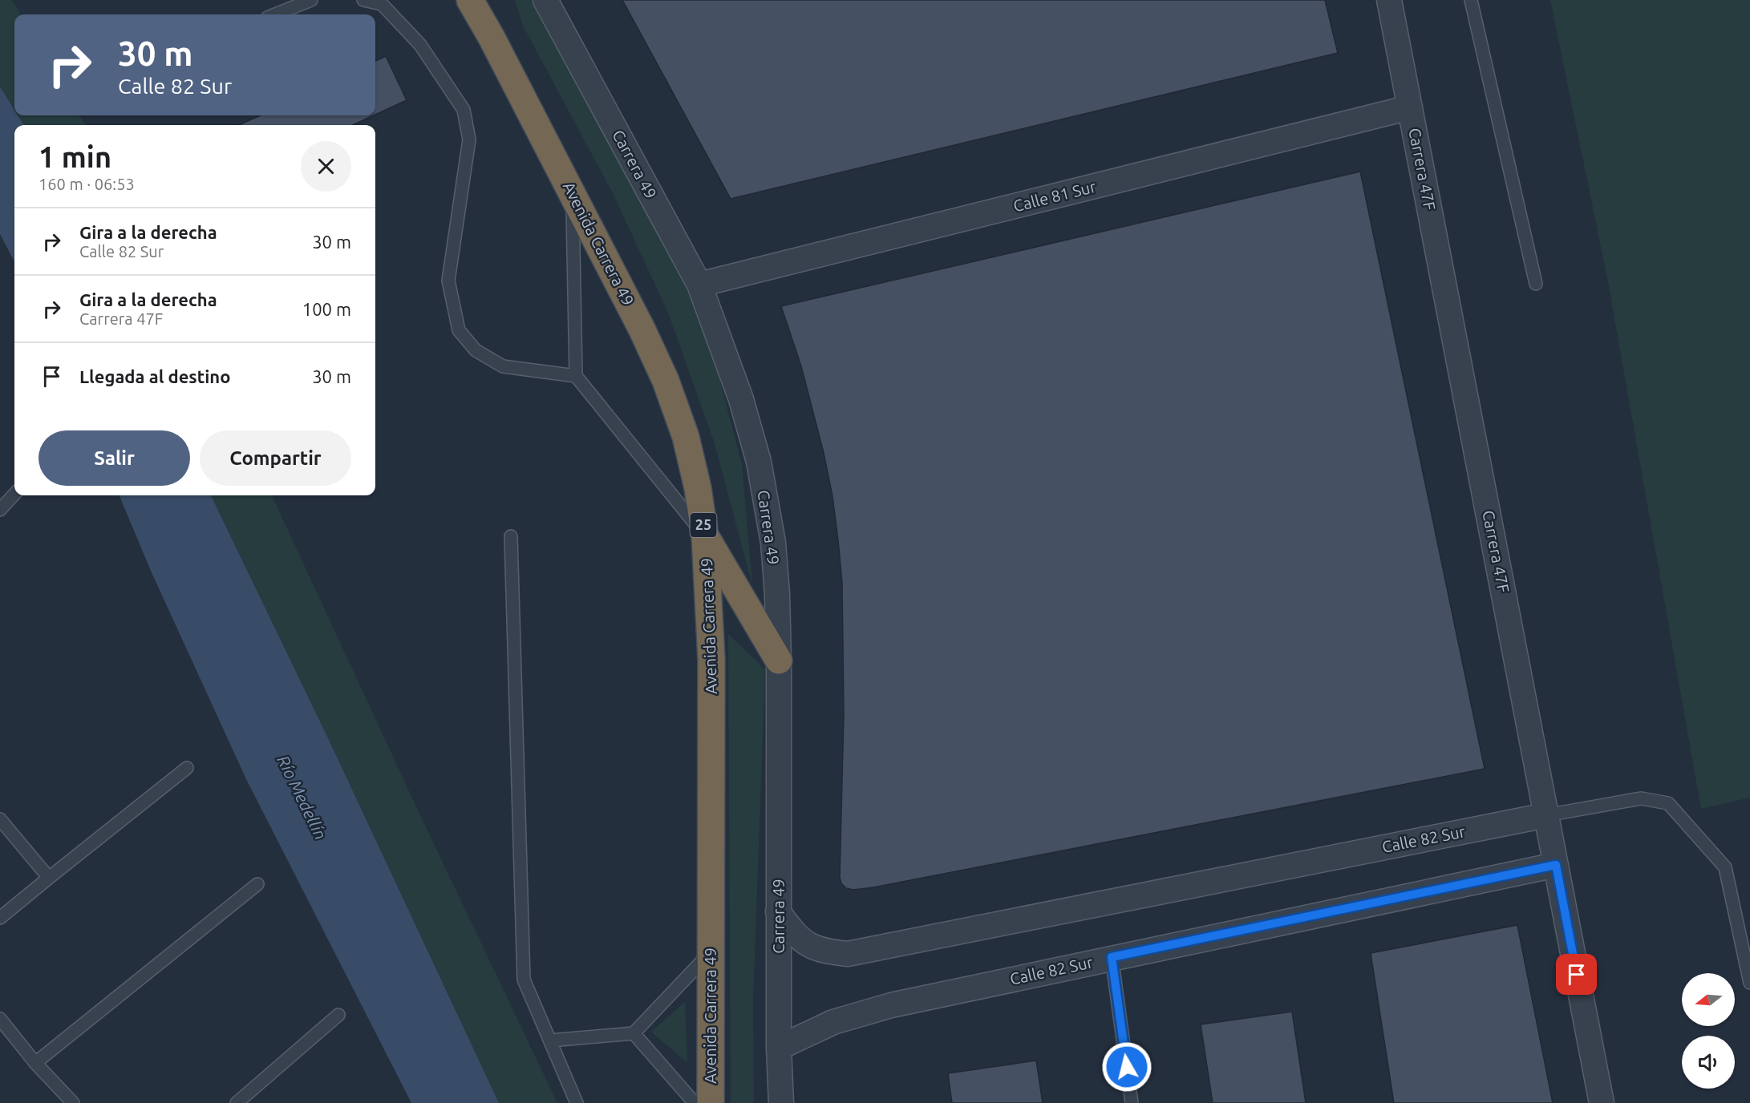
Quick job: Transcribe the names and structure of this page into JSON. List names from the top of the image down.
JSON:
{
  "streets": {
    "highway": ["Avenida Carrera 49", "25"],
    "street": [
      "Carrera 49",
      "Carrera 47F",
      "Calle 81 Sur",
      "Calle 82 Sur"
    ]
  },
  "crossings": [
    ["Carrera 49", "Calle 81 Sur"],
    ["Carrera 49", "Calle 82 Sur"],
    ["Carrera 47F", "Calle 81 Sur"],
    ["Carrera 47F", "Calle 82 Sur"]
  ],
  "water": ["Río Medellín"],
  "north": "left",
  "page": {
    "turn": ["30 m", "Calle 82 Sur"],
    "heading": ["1 min", "160 m · 06:53"],
    "list": [
      {
        "name": "Gira a la derecha",
        "note": "Calle 82 Sur",
        "value": "30 m"
      },
      {
        "name": "Gira a la derecha",
        "note": "Carrera 47F",
        "value": "100 m"
      },
      {
        "name": "Llegada al destino",
        "value": "30 m"
      }
    ],
    "buttons": ["Salir", "Compartir"]
  }
}
